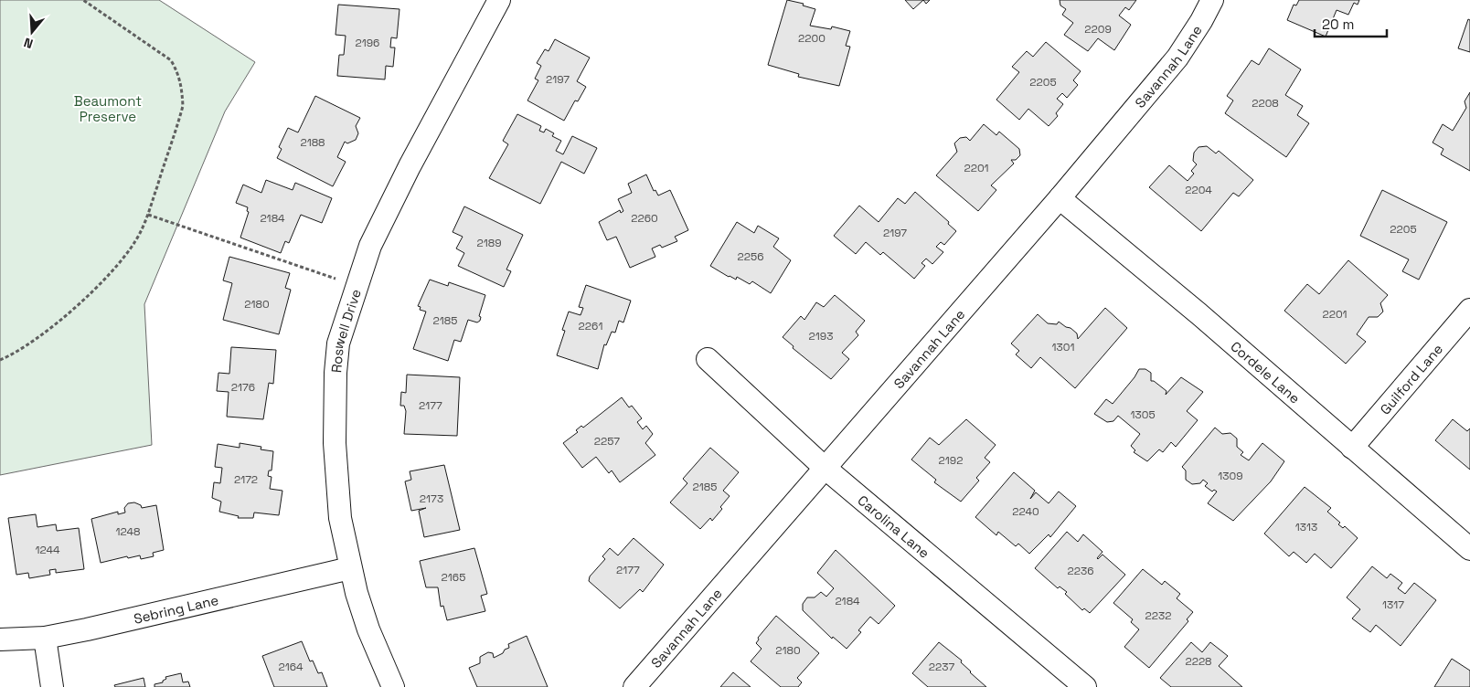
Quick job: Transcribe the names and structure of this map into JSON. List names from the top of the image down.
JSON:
{
  "streets": {
    "street": [
      "Savannah Lane",
      "Roswell Drive",
      "Cordele Lane",
      "Guilford Lane",
      "Carolina Lane",
      "Sebring Lane"
    ]
  },
  "crossings": [
    ["Savannah Lane", "Cordele Lane"],
    ["Savannah Lane", "Carolina Lane"],
    ["Roswell Drive", "Sebring Lane"],
    ["Cordele Lane", "Guilford Lane"]
  ],
  "parks": ["Beaumont Preserve"],
  "house_numbers": [
    "2209",
    "2200",
    "2196",
    "2197",
    "2205",
    "2208",
    "2188",
    "2201",
    "2204",
    "2184",
    "2260",
    "2205",
    "2197",
    "2189",
    "2256",
    "2180",
    "2201",
    "2185",
    "2261",
    "2193",
    "1301",
    "2176",
    "2177",
    "1305",
    "2257",
    "2192",
    "1309",
    "2172",
    "2185",
    "2173",
    "2240",
    "1313",
    "1248",
    "1244",
    "2177",
    "2236",
    "2165",
    "2184",
    "1317",
    "2232",
    "2180",
    "2228",
    "2164",
    "2237"
  ],
  "scale_bar": "20 m",
  "north": "bottom"
}
